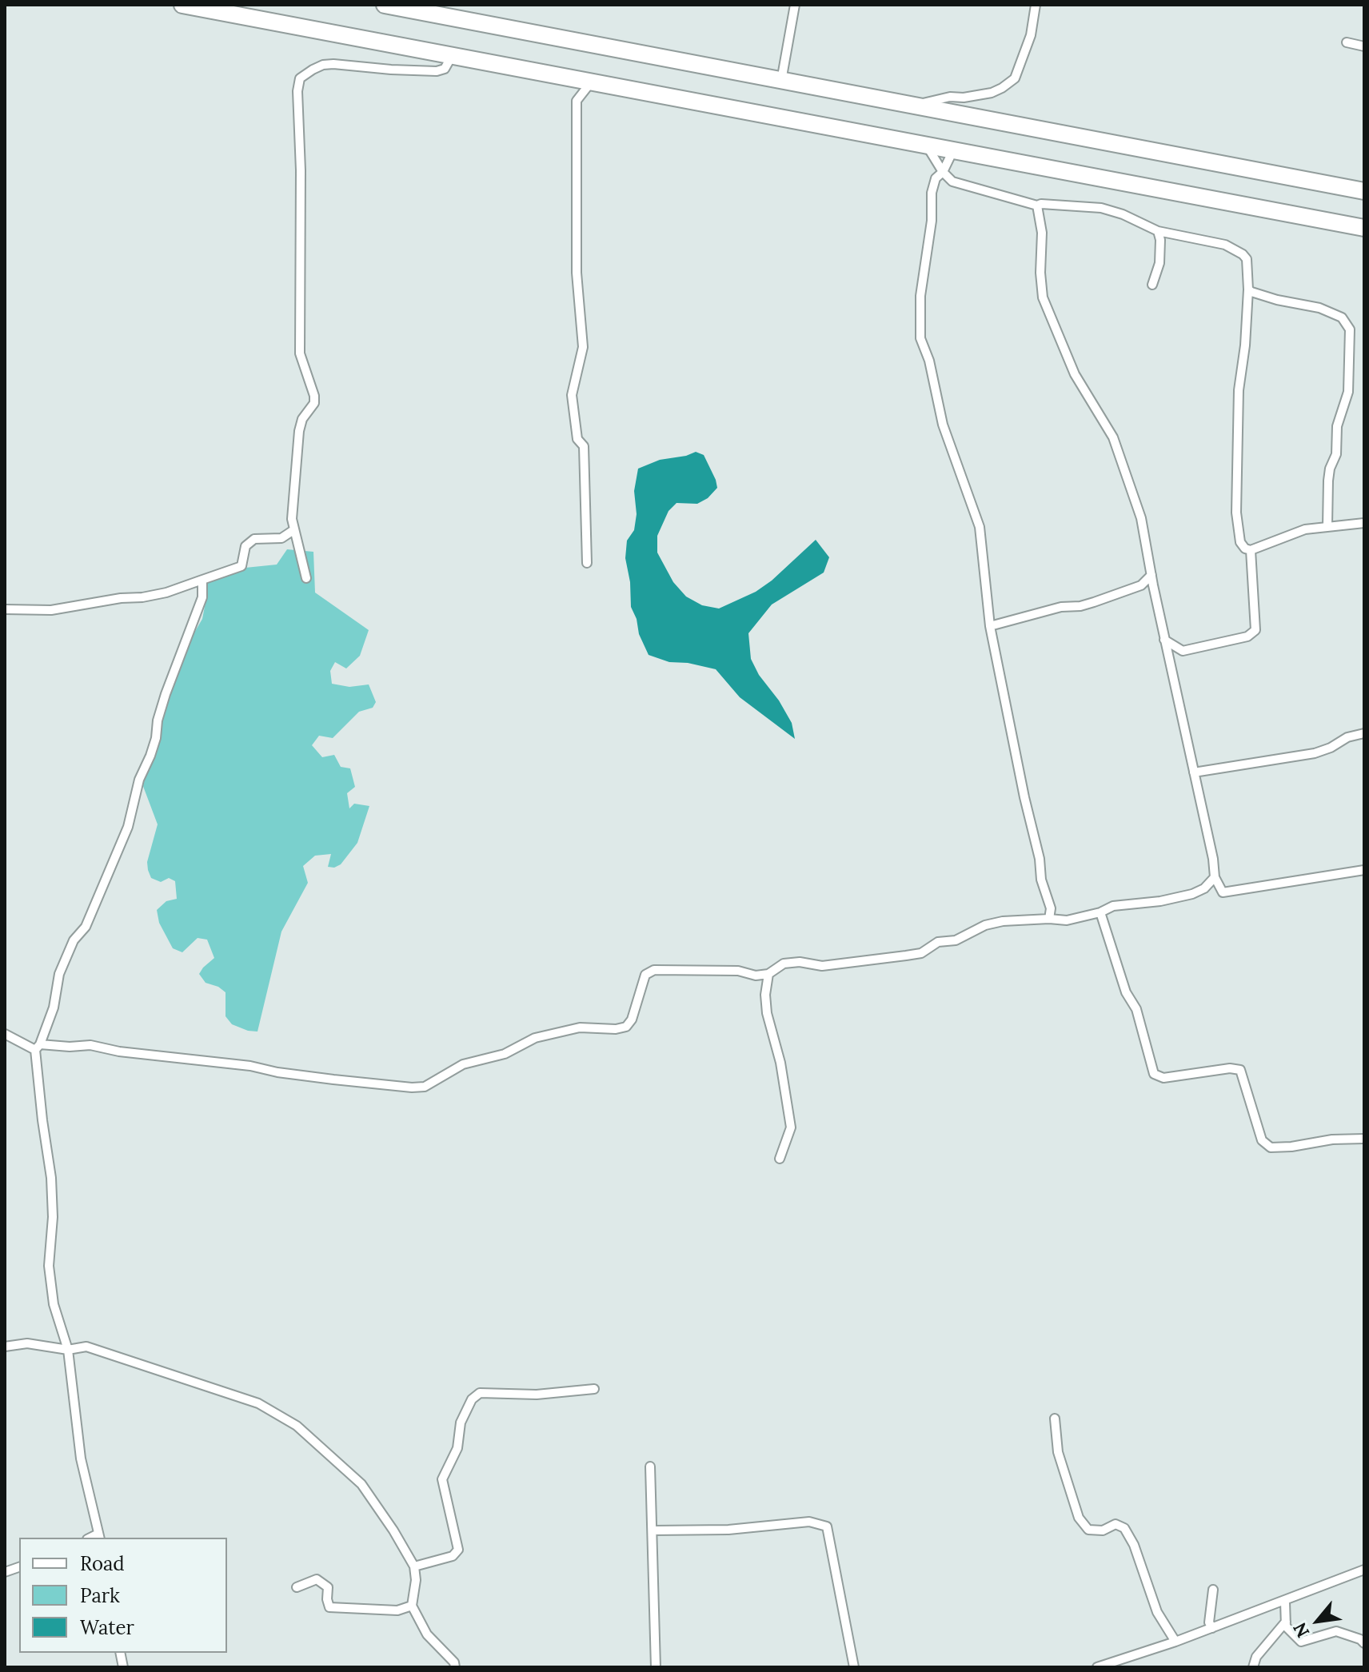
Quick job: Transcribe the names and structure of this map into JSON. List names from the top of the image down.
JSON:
{
  "legend": ["Road", "Park", "Water"],
  "north": "bottom left"
}
